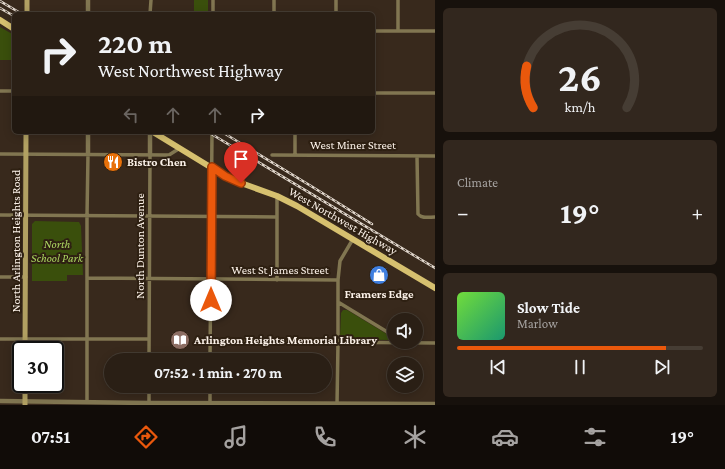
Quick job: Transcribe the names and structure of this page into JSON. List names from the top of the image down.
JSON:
{
  "streets": {
    "main road": ["West Northwest Highway", "North Arlington Heights Road"],
    "street": ["West Miner Street", "North Dunton Avenue", "West St James Street"]
  },
  "crossings": [
    ["North Dunton Avenue", "West St James Street"]
  ],
  "parks": ["North School Park"],
  "places": {
    "restaurant": ["Bistro Chen"],
    "shop": ["Framers Edge"],
    "library": ["Arlington Heights Memorial Library"]
  },
  "page": {
    "turn": ["220 m", "West Northwest Highway"],
    "tile": "Climate",
    "heat": ["−", "19°", "+"],
    "song": ["Slow Tide", "Marlow"],
    "limit": "30",
    "trip": "07:52 · 1 min · 270 m",
    "tabs": ["07:51", "19°"],
    "gauge": ["26", "km/h"]
  }
}
